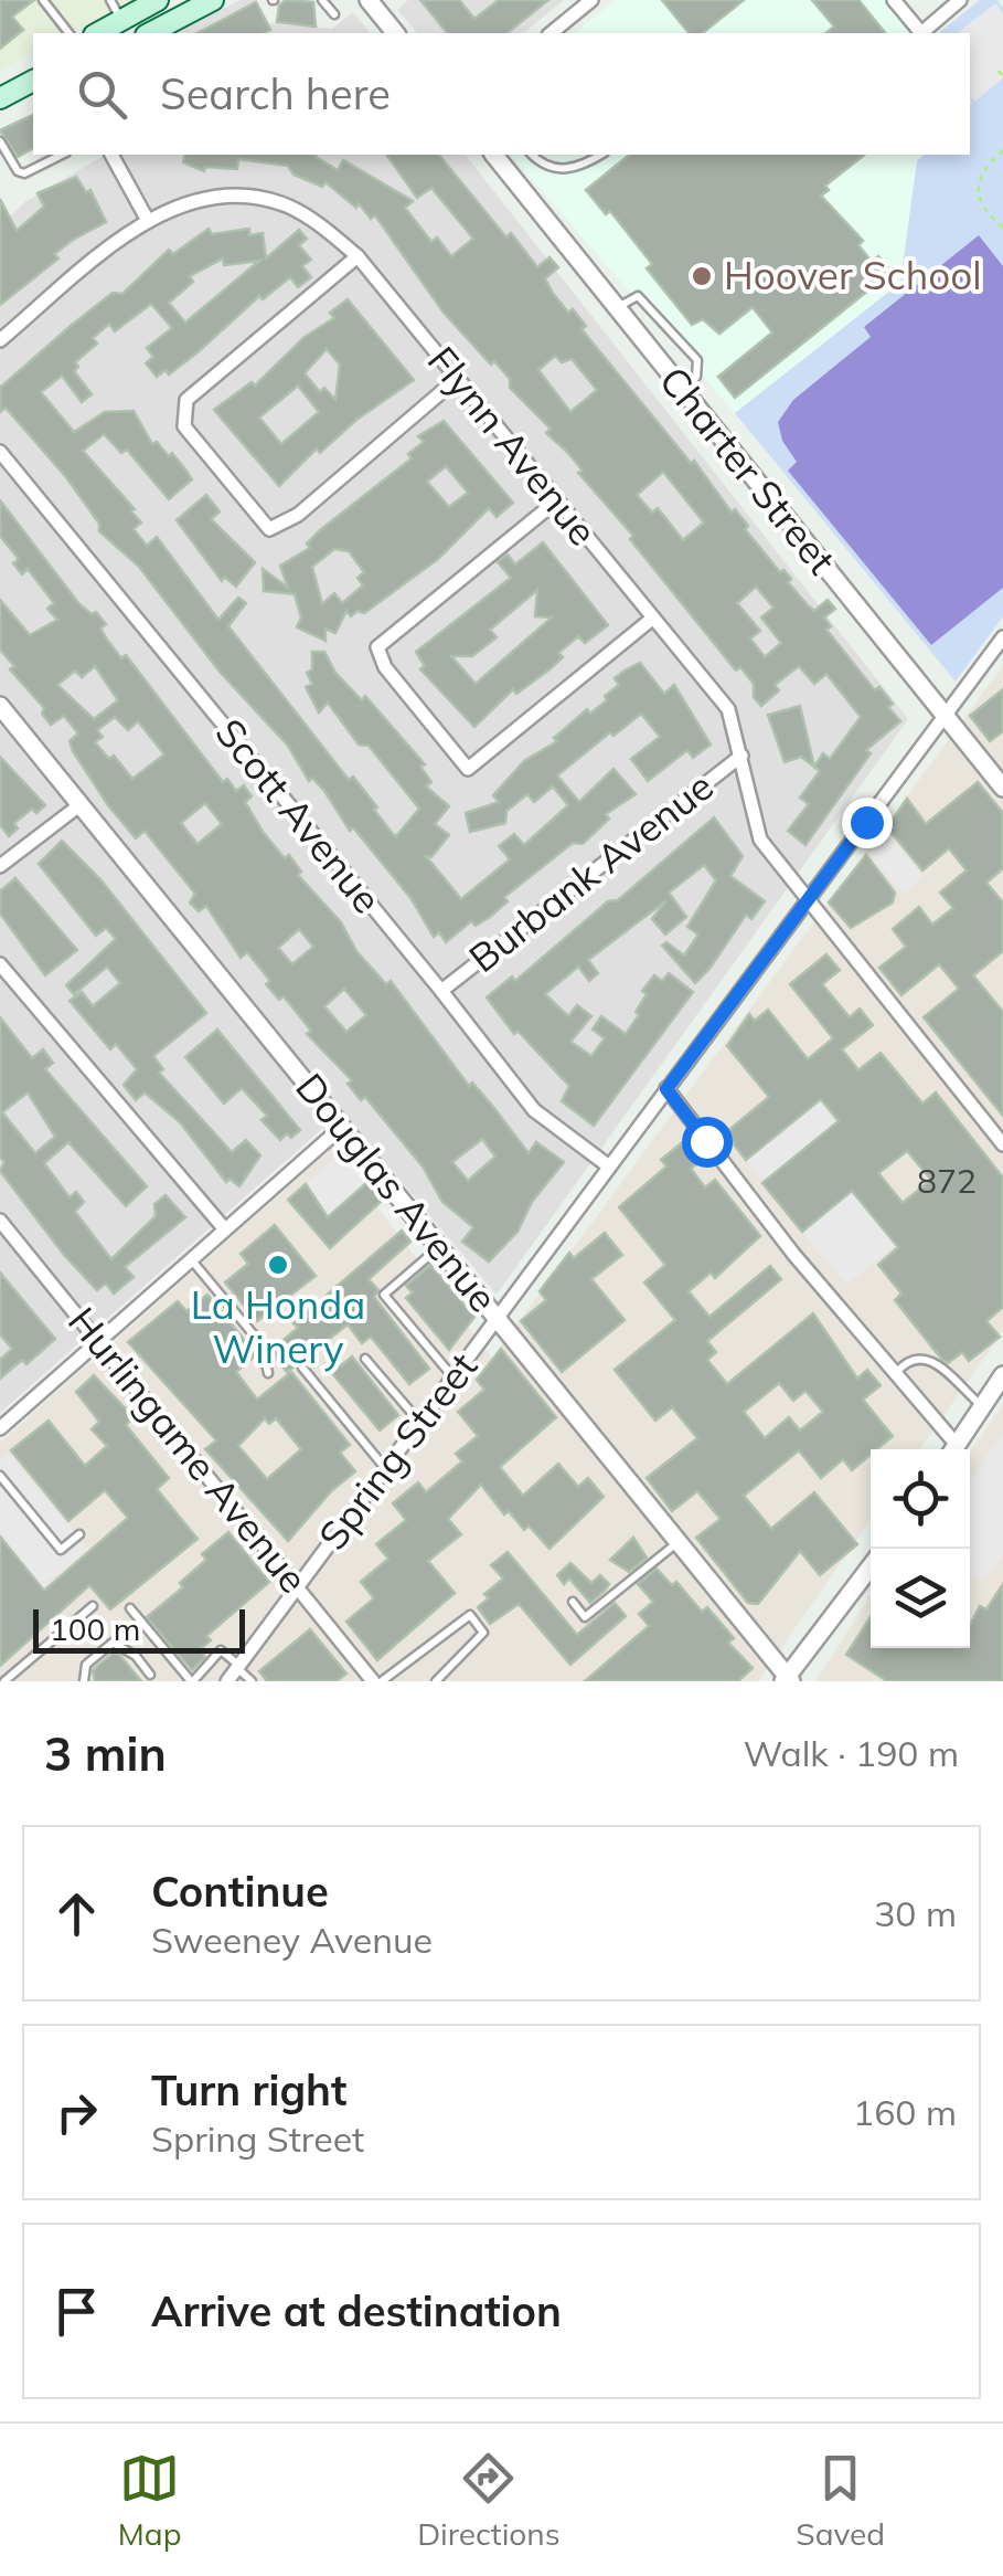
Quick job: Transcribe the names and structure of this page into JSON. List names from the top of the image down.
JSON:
{
  "streets": {
    "street": [
      "Flynn Avenue",
      "Charter Street",
      "Scott Avenue",
      "Burbank Avenue",
      "Douglas Avenue",
      "Hurlingame Avenue",
      "Spring Street"
    ]
  },
  "crossings": [
    ["Flynn Avenue", "Burbank Avenue"],
    ["Flynn Avenue", "Spring Street"],
    ["Charter Street", "Spring Street"],
    ["Scott Avenue", "Burbank Avenue"],
    ["Scott Avenue", "Spring Street"],
    ["Douglas Avenue", "Spring Street"],
    ["Hurlingame Avenue", "Spring Street"]
  ],
  "places": ["Hoover School", "La Honda Winery"],
  "house_numbers": ["872"],
  "scale_bar": "100 m",
  "page": {
    "search": "Search here",
    "scale": "100 m",
    "heading": ["3 min", "Walk · 190 m"],
    "list": [
      ["Continue", "Sweeney Avenue", "30 m"],
      ["Turn right", "Spring Street", "160 m"],
      "Arrive at destination"
    ],
    "nav": ["Map", "Directions", "Saved"]
  }
}
